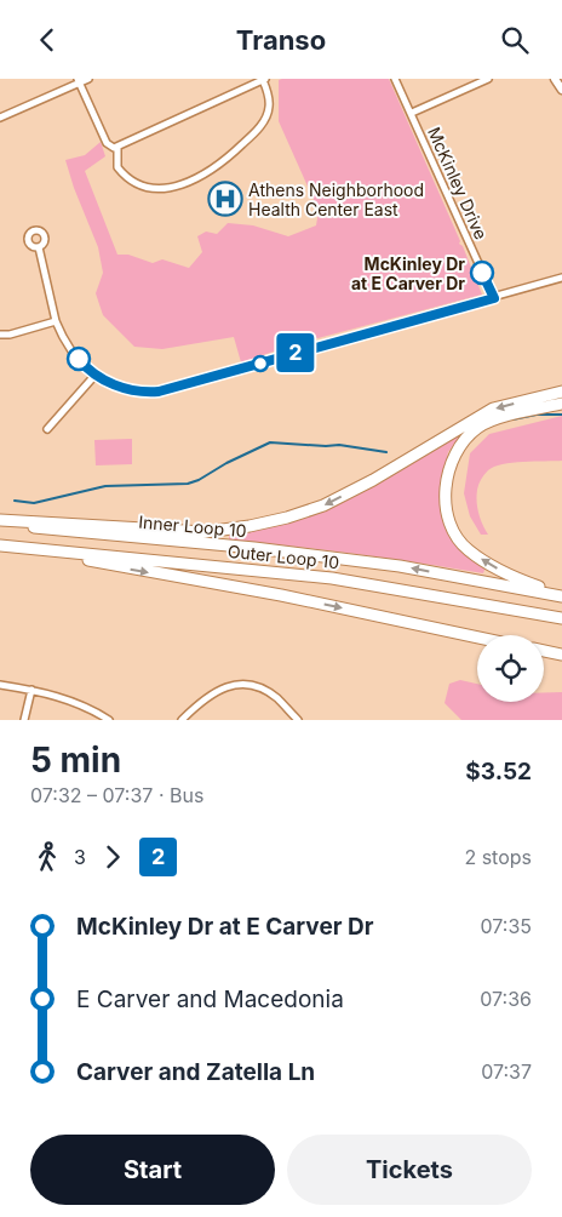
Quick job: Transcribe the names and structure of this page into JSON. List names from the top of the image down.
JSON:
{
  "streets": {
    "highway": ["Inner Loop 10", "Outer Loop 10"],
    "street": ["McKinley Drive"]
  },
  "places": {
    "hospital": ["Athens Neighborhood Health Center East"],
    "other": ["McKinley Dr at E Carver Dr"]
  },
  "lines": ["bus line 2"],
  "page": {
    "header": "Transo",
    "on_map": "2",
    "heading": ["5 min", "07:32 – 07:37 · Bus", "$3.52"],
    "legs": ["3", "2", "2 stops"],
    "list": [
      {
        "name": "McKinley Dr at E Carver Dr",
        "value": "07:35"
      },
      {
        "name": "E Carver and Macedonia",
        "value": "07:36"
      },
      {
        "name": "Carver and Zatella Ln",
        "value": "07:37"
      }
    ],
    "buttons": ["Start", "Tickets"]
  }
}
